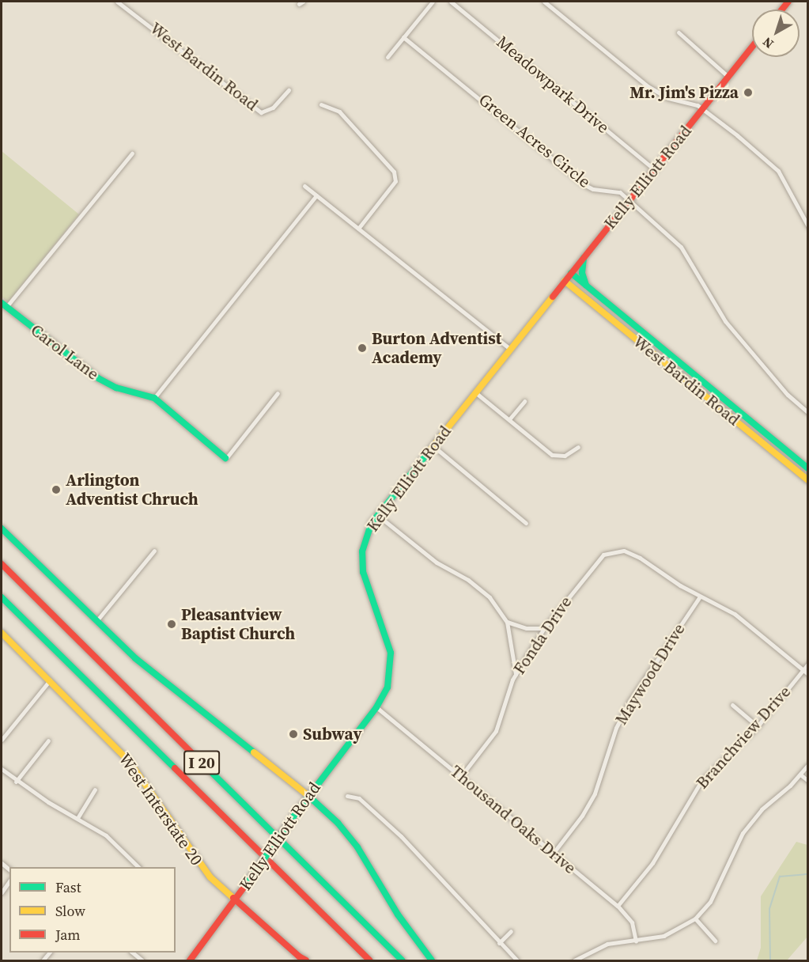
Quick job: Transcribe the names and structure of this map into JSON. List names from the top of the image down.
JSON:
{
  "streets": {
    "main road": [
      "West Bardin Road",
      "Kelly Elliott Road",
      "Carol Lane",
      "I 20",
      "West Interstate 20"
    ],
    "street": [
      "Meadowpark Drive",
      "Green Acres Circle",
      "Fonda Drive",
      "Maywood Drive",
      "Branchview Drive",
      "Thousand Oaks Drive"
    ]
  },
  "crossings": [
    ["West Bardin Road", "Kelly Elliott Road"],
    ["Meadowpark Drive", "Kelly Elliott Road"],
    ["Green Acres Circle", "Kelly Elliott Road"],
    ["Kelly Elliott Road", "West Interstate 20"],
    ["Kelly Elliott Road", "Thousand Oaks Drive"],
    ["Fonda Drive", "Maywood Drive"],
    ["Fonda Drive", "Thousand Oaks Drive"],
    ["Maywood Drive", "Thousand Oaks Drive"],
    ["Branchview Drive", "Thousand Oaks Drive"]
  ],
  "places": [
    "Mr. Jim's Pizza",
    "Burton Adventist Academy",
    "Arlington Adventist Chruch",
    "Pleasantview Baptist Church",
    "Subway"
  ],
  "legend": ["Fast", "Slow", "Jam"],
  "north": "bottom left"
}
